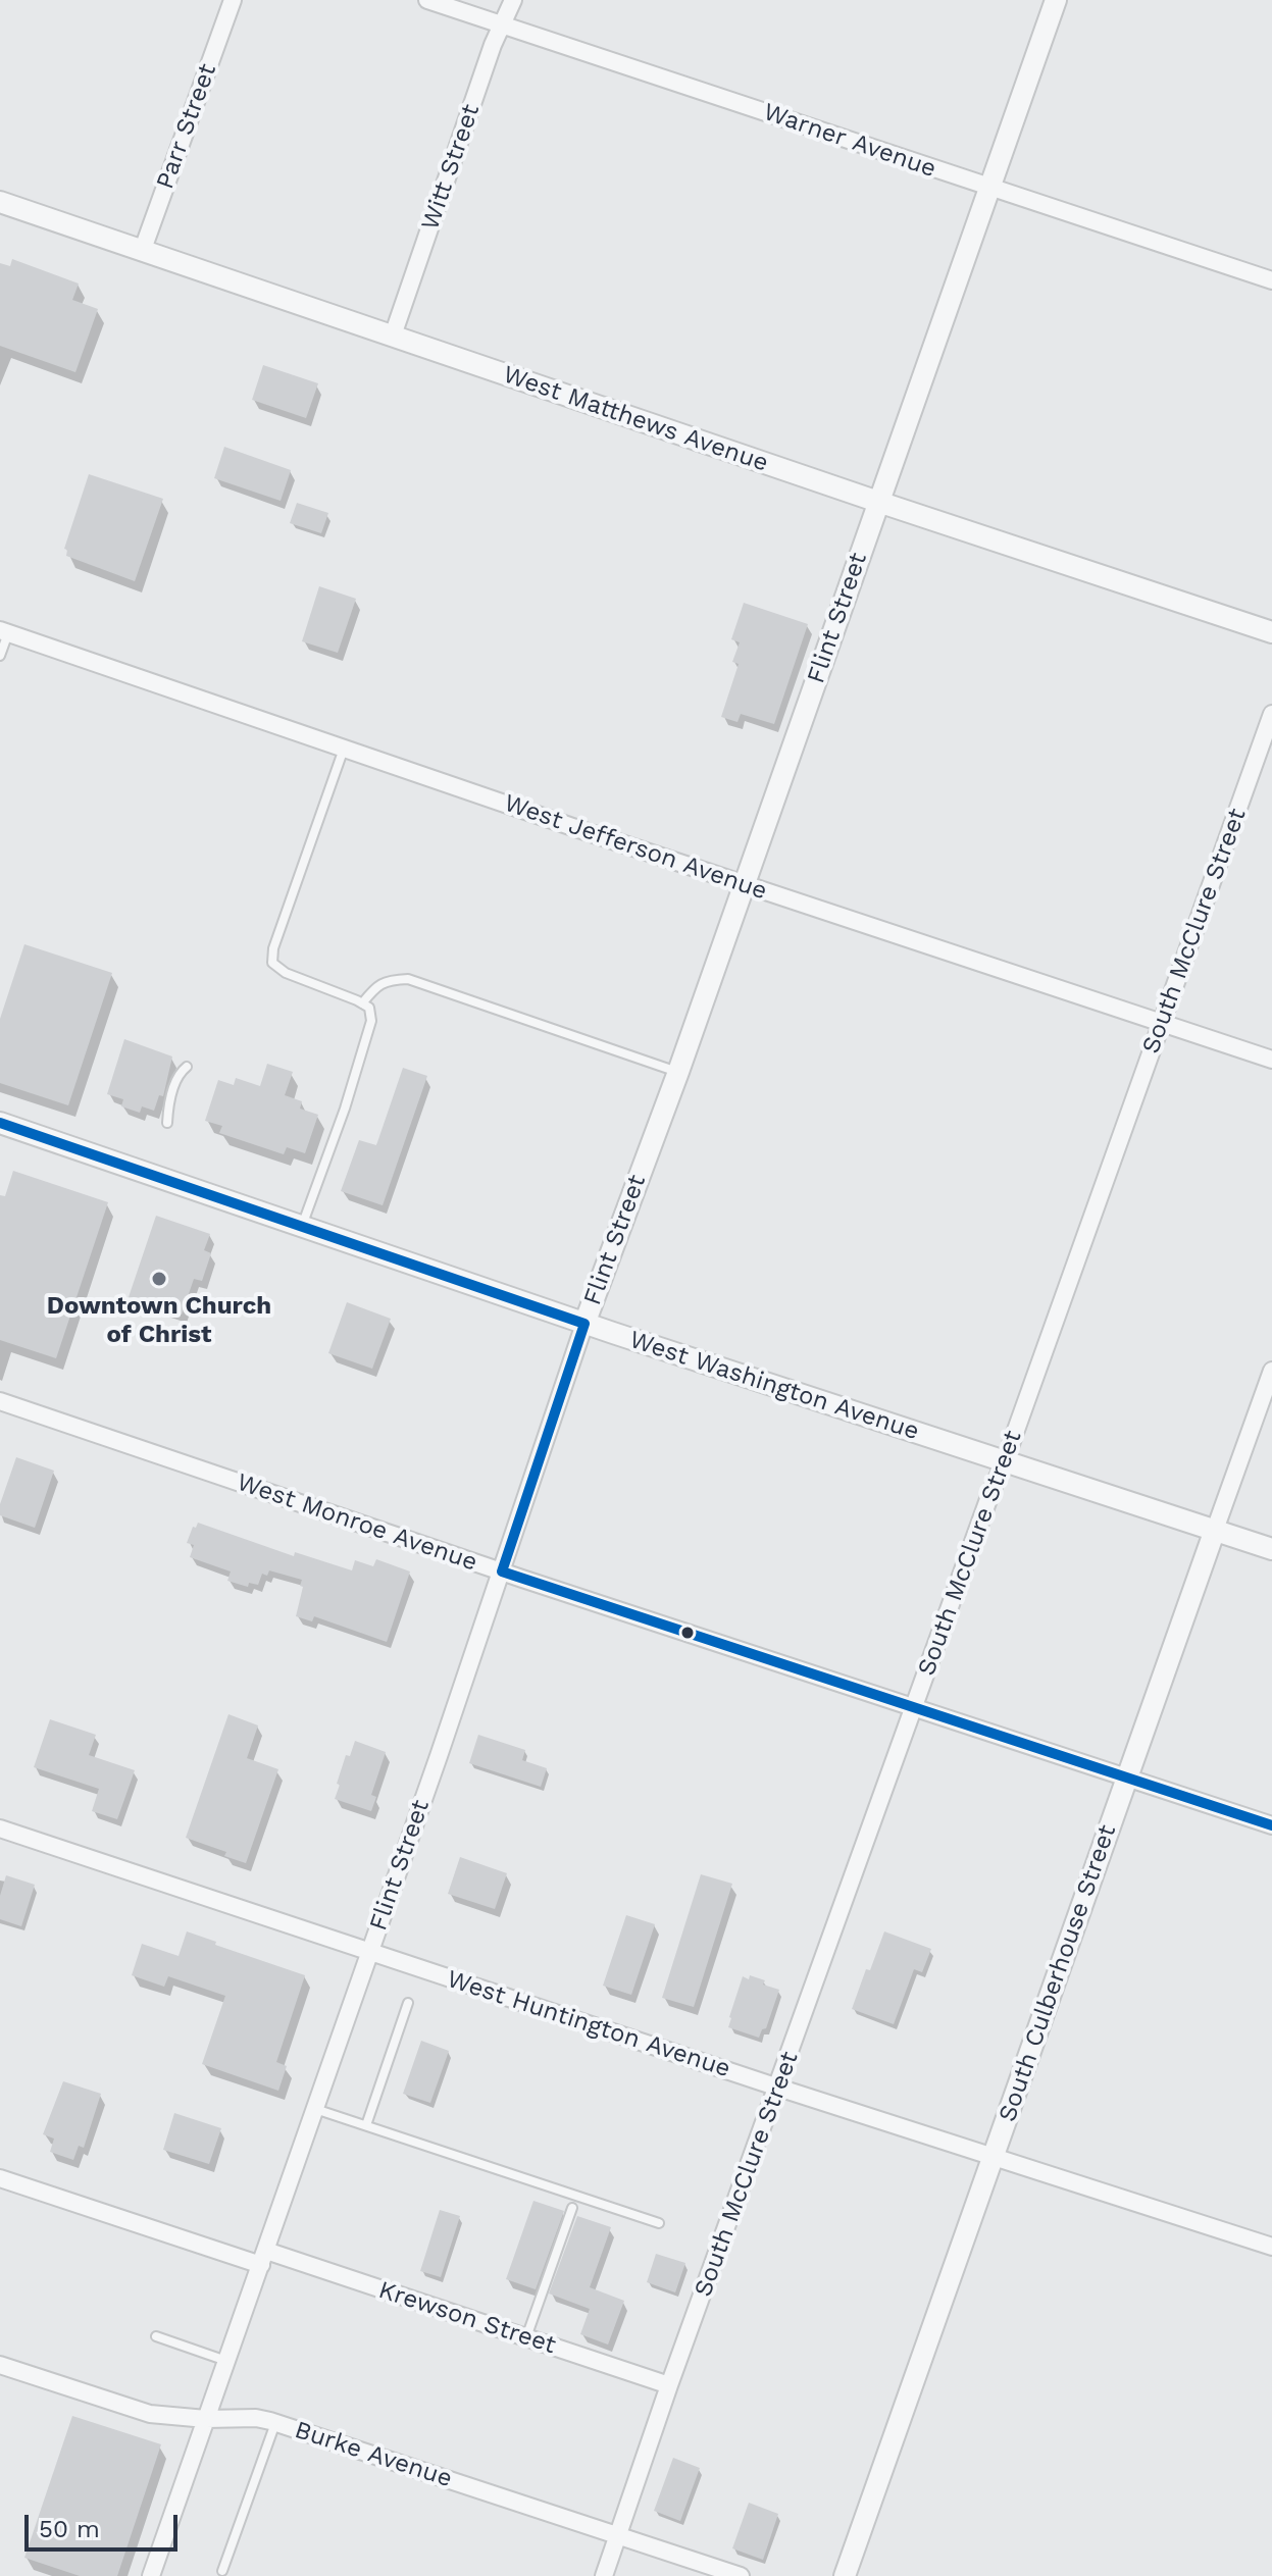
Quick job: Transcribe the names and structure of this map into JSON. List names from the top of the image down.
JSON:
{
  "streets": {
    "street": [
      "Parr Street",
      "Warner Avenue",
      "Witt Street",
      "West Matthews Avenue",
      "Flint Street",
      "West Jefferson Avenue",
      "South McClure Street",
      "West Washington Avenue",
      "West Monroe Avenue",
      "South Culberhouse Street",
      "West Huntington Avenue",
      "Krewson Street",
      "Burke Avenue"
    ]
  },
  "crossings": [
    ["Parr Street", "West Matthews Avenue"],
    ["Warner Avenue", "Witt Street"],
    ["Warner Avenue", "Flint Street"],
    ["Witt Street", "West Matthews Avenue"],
    ["West Matthews Avenue", "Flint Street"],
    ["Flint Street", "West Jefferson Avenue"],
    ["Flint Street", "West Washington Avenue"],
    ["Flint Street", "West Monroe Avenue"],
    ["Flint Street", "West Huntington Avenue"],
    ["Flint Street", "Krewson Street"],
    ["Flint Street", "Burke Avenue"],
    ["West Jefferson Avenue", "South McClure Street"],
    ["South McClure Street", "West Washington Avenue"],
    ["South McClure Street", "West Monroe Avenue"],
    ["South McClure Street", "West Huntington Avenue"],
    ["South McClure Street", "Krewson Street"],
    ["South McClure Street", "Burke Avenue"],
    ["West Washington Avenue", "South Culberhouse Street"],
    ["West Monroe Avenue", "South Culberhouse Street"],
    ["South Culberhouse Street", "West Huntington Avenue"]
  ],
  "places": ["Downtown Church of Christ"],
  "scale_bar": "50 m"
}
